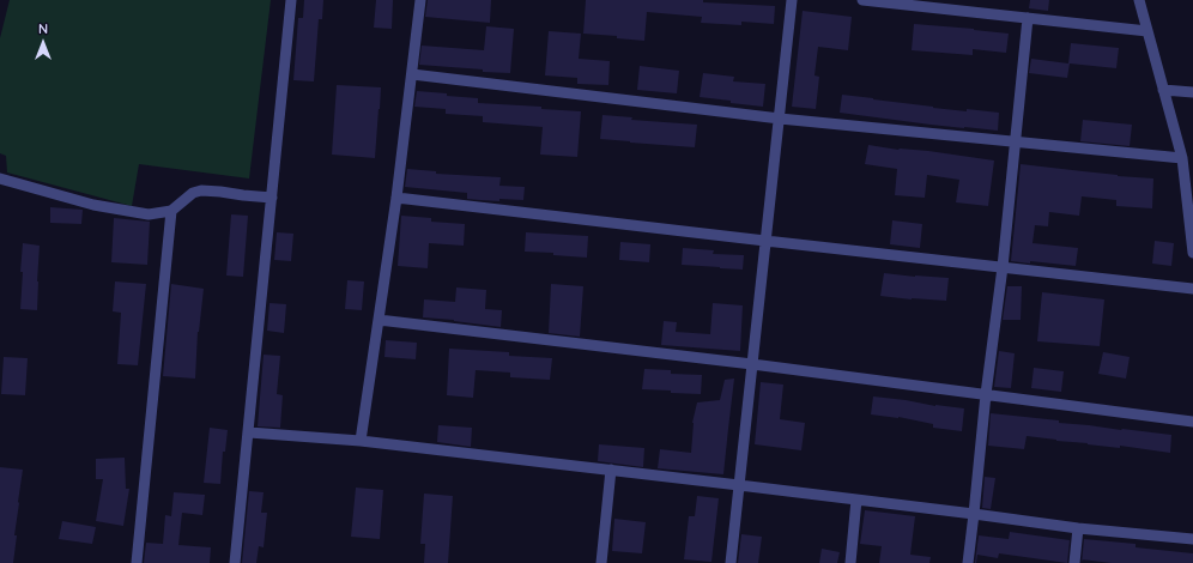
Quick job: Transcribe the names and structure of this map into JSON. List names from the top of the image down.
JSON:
{
  "north": "top"
}
